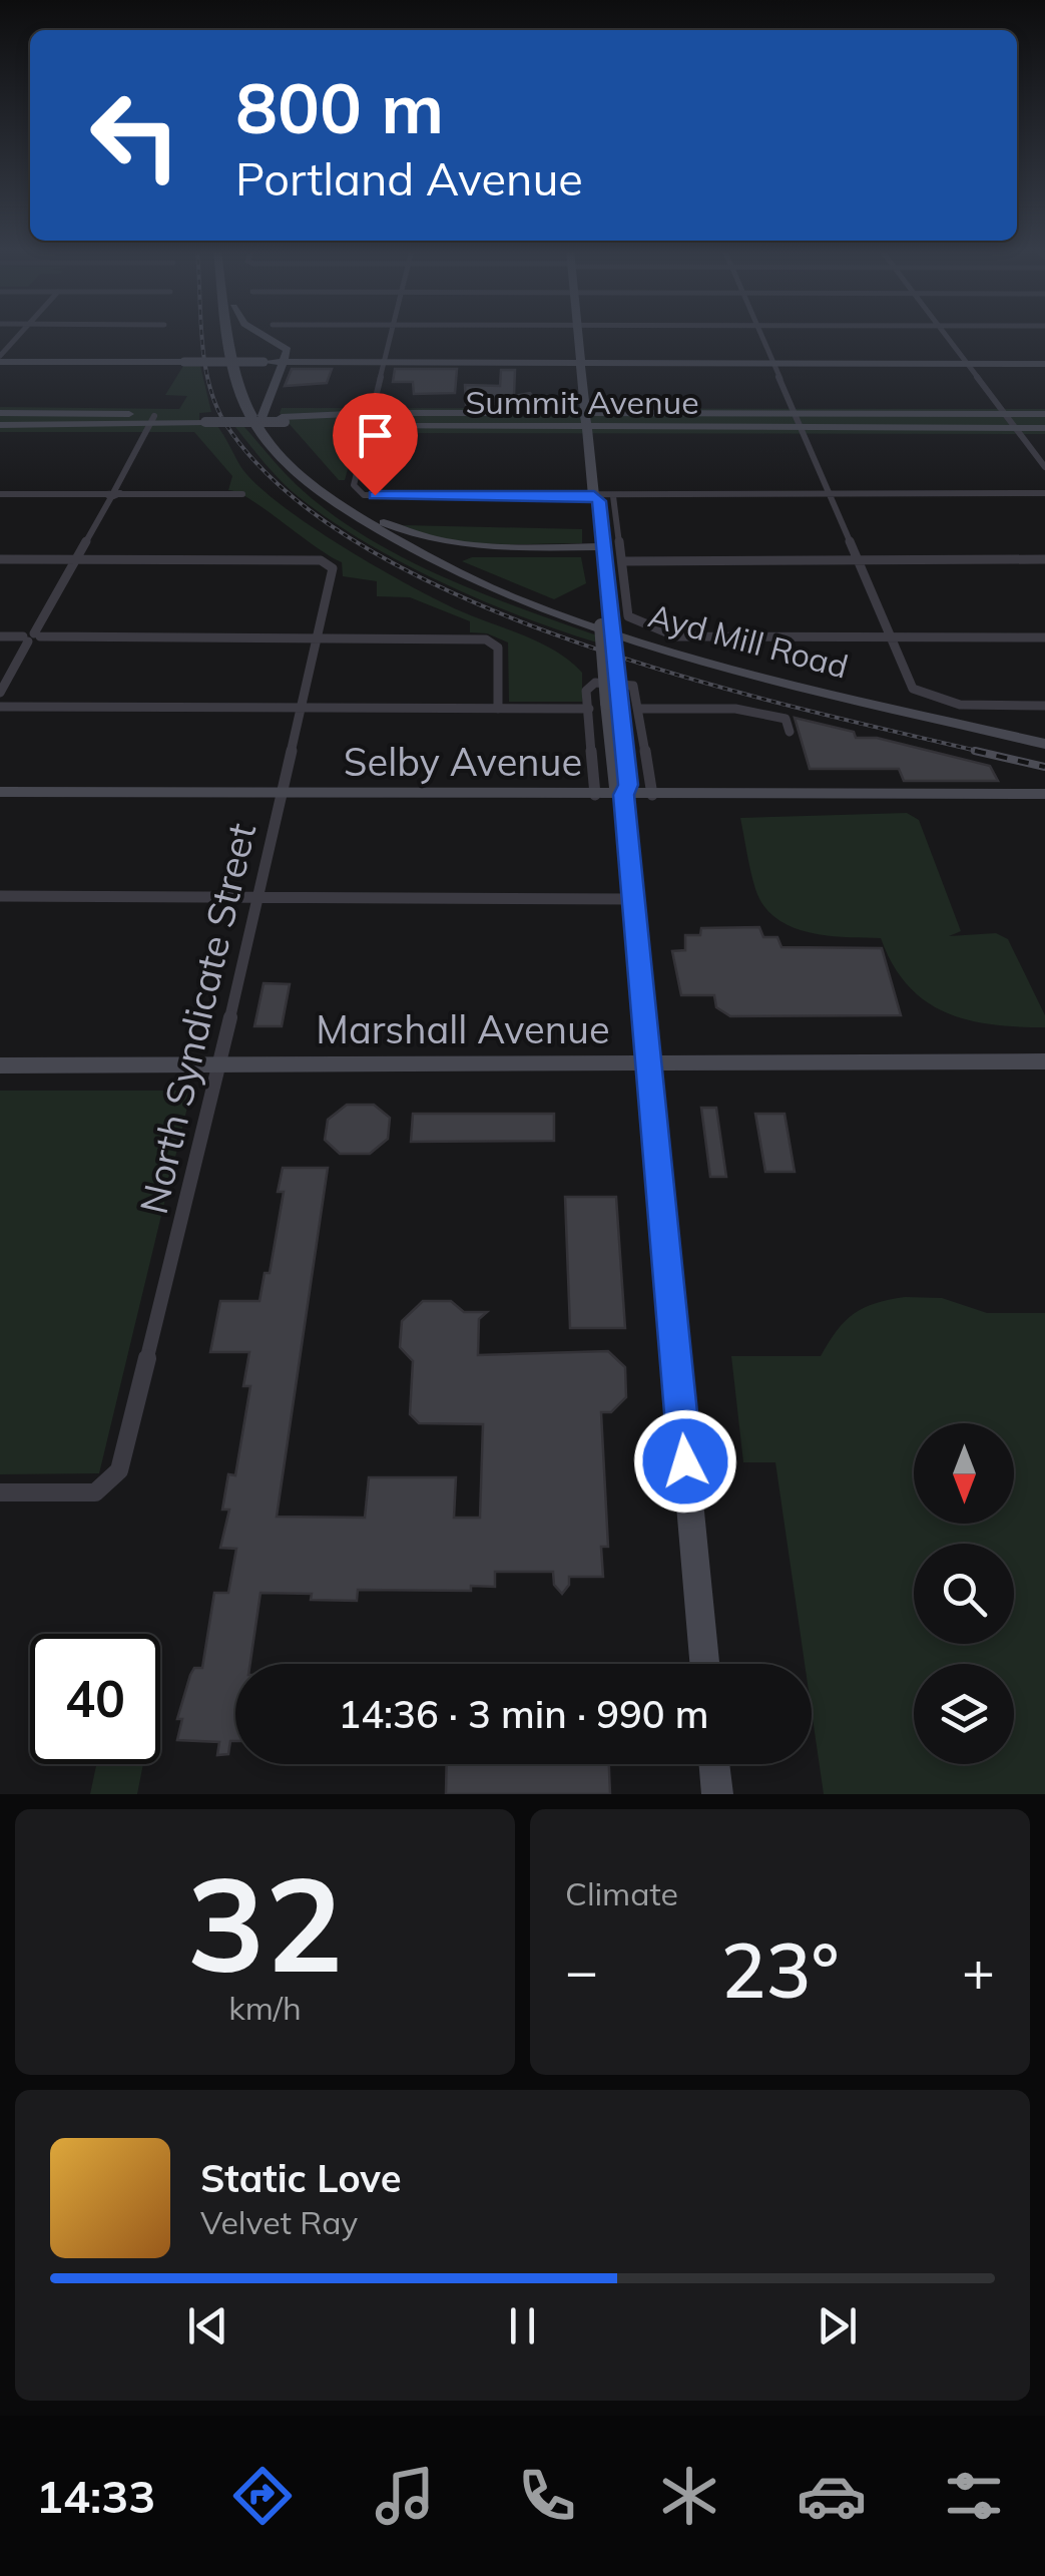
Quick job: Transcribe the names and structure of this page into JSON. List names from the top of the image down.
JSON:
{
  "streets": {
    "street": [
      "Summit Avenue",
      "Ayd Mill Road",
      "Selby Avenue",
      "North Syndicate Street",
      "Marshall Avenue"
    ]
  },
  "crossings": [
    ["Selby Avenue", "North Syndicate Street"],
    ["North Syndicate Street", "Marshall Avenue"]
  ],
  "north": "bottom",
  "page": {
    "turn": ["800 m", "Portland Avenue"],
    "limit": "40",
    "trip": "14:36 · 3 min · 990 m",
    "tile": [
      ["32", "km/h"],
      "Climate"
    ],
    "heat": ["−", "23°", "+"],
    "song": ["Static Love", "Velvet Ray"],
    "tabs": "14:33"
  }
}
